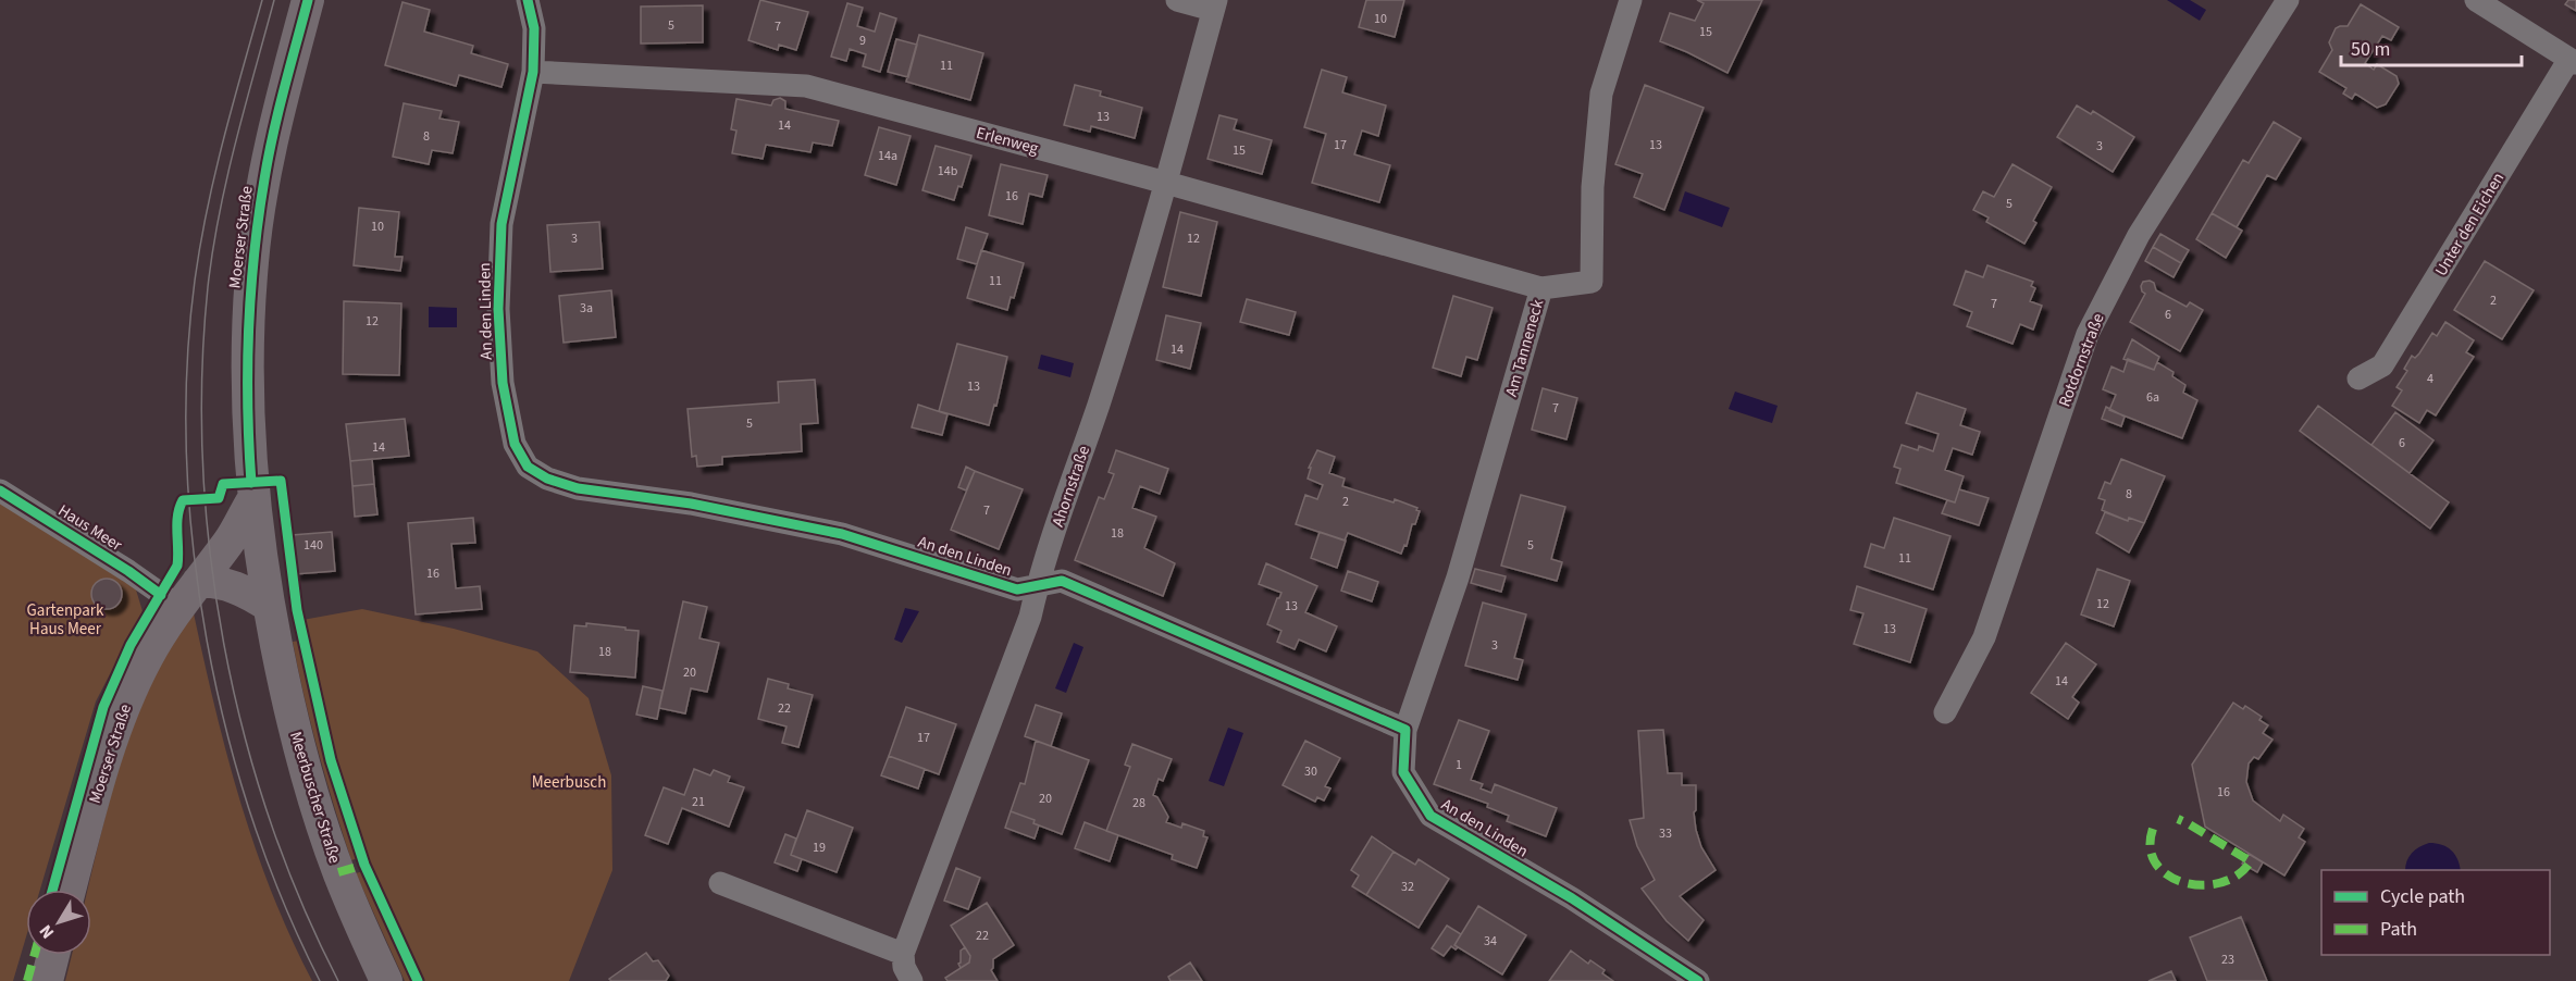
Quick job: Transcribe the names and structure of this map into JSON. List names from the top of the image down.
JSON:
{
  "streets": {
    "main road": ["Moerser Straße", "Meerbuscher Straße"],
    "street": [
      "Erlenweg",
      "Unter den Eichen",
      "An den Linden",
      "Am Tanneneck",
      "Rotdornstraße",
      "Ahornstraße",
      "Haus Meer"
    ]
  },
  "crossings": [
    ["Erlenweg", "An den Linden"],
    ["Erlenweg", "Am Tanneneck"],
    ["Erlenweg", "Ahornstraße"],
    ["Moerser Straße", "Haus Meer"],
    ["Moerser Straße", "Meerbuscher Straße"],
    ["An den Linden", "Am Tanneneck"],
    ["An den Linden", "Ahornstraße"]
  ],
  "parks": ["Gartenpark Haus Meer", "Meerbusch"],
  "house_numbers": [
    "10",
    "5",
    "7",
    "15",
    "9",
    "11",
    "13",
    "14",
    "8",
    "17",
    "13",
    "3",
    "15",
    "14a",
    "14b",
    "16",
    "5",
    "10",
    "3",
    "12",
    "11",
    "2",
    "7",
    "3a",
    "6",
    "12",
    "14",
    "4",
    "13",
    "6a",
    "7",
    "5",
    "6",
    "14",
    "8",
    "2",
    "7",
    "18",
    "140",
    "5",
    "11",
    "16",
    "12",
    "13",
    "13",
    "3",
    "18",
    "20",
    "14",
    "22",
    "17",
    "1",
    "30",
    "16",
    "20",
    "21",
    "28",
    "33",
    "19",
    "32",
    "22",
    "34",
    "23"
  ],
  "legend": ["Cycle path", "Path"],
  "scale_bar": "50 m",
  "north": "bottom left"
}
